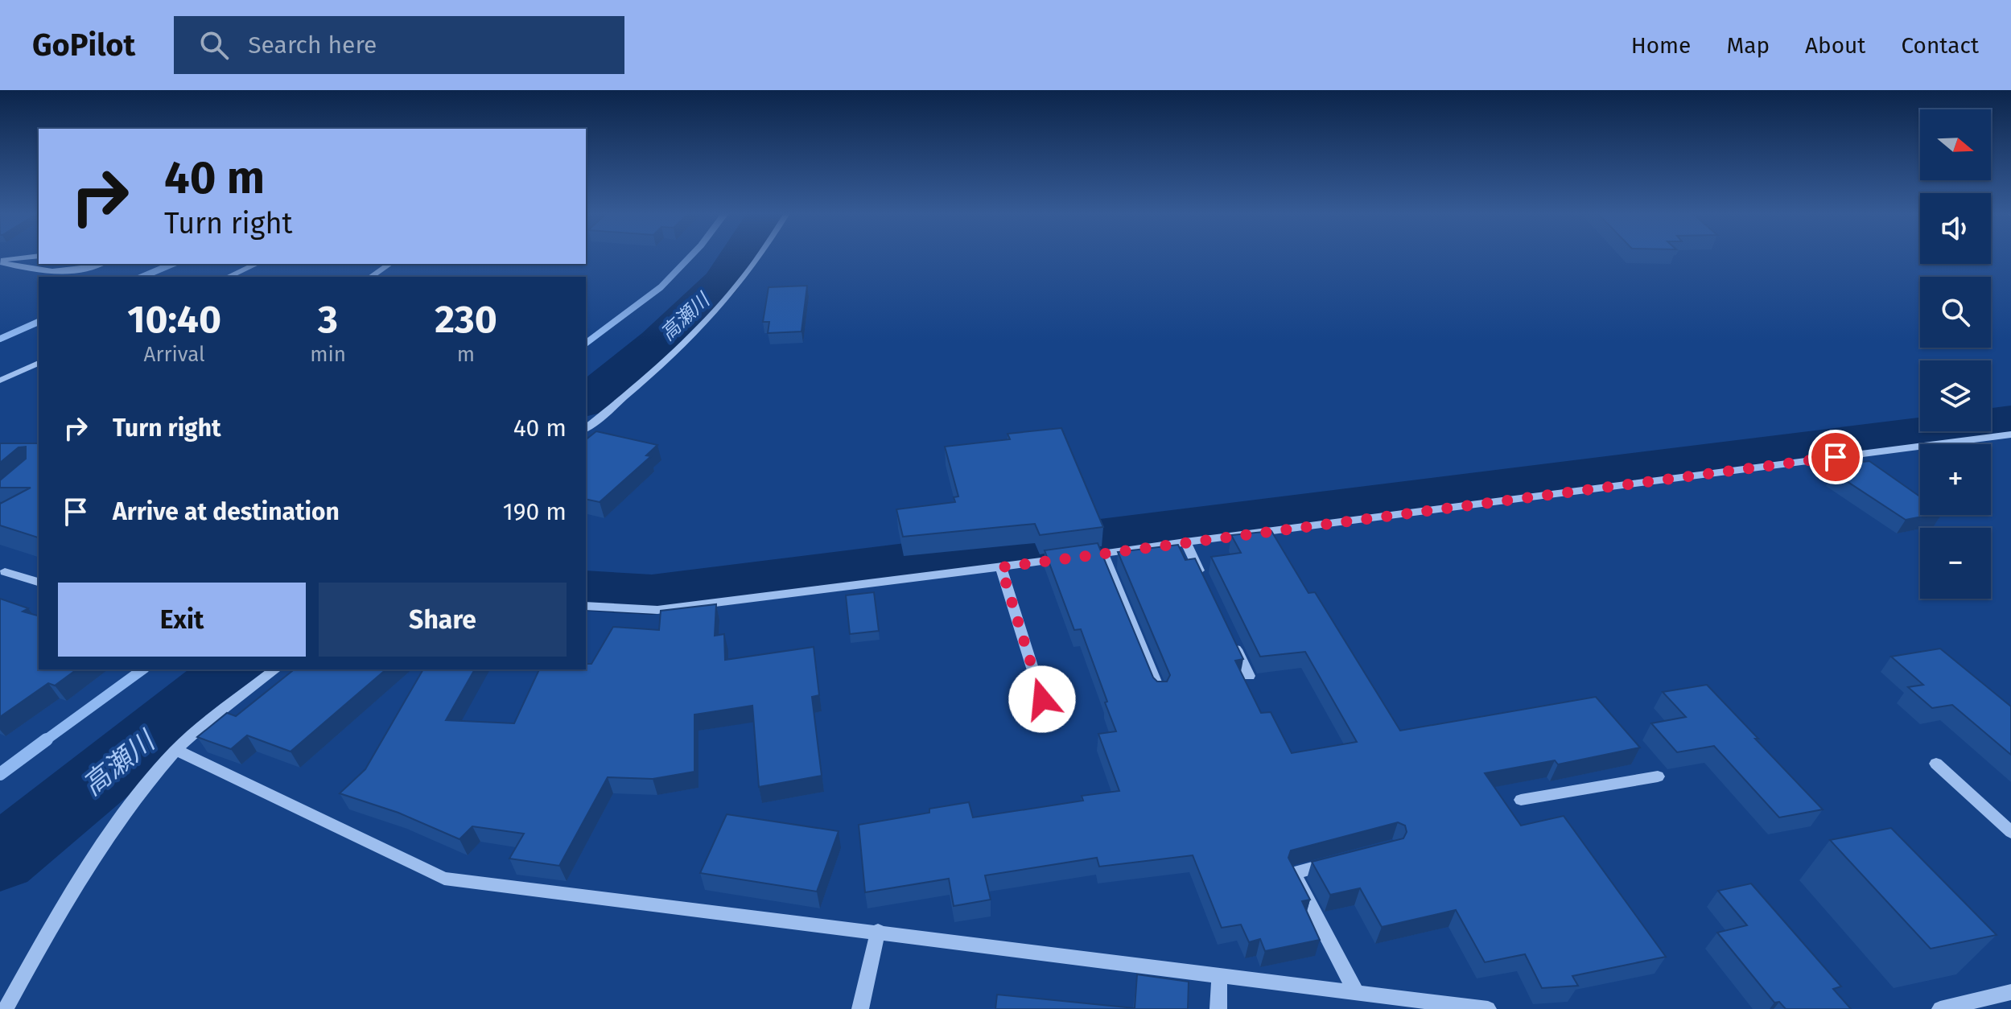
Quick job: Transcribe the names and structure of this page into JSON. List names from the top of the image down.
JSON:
{
  "water": ["高瀬川"],
  "north": "right",
  "page": {
    "header": "GoPilot",
    "search": "Search here",
    "nav": [
      "Home",
      "Map",
      "About",
      "Contact"
    ],
    "map_buttons": ["+", "−"],
    "turn": ["40 m", "Turn right"],
    "eta": [
      "10:40",
      "Arrival",
      "3",
      "min",
      "230",
      "m"
    ],
    "list": [
      {
        "name": "Turn right",
        "value": "40 m"
      },
      {
        "name": "Arrive at destination",
        "value": "190 m"
      }
    ],
    "buttons": ["Exit", "Share"]
  }
}
